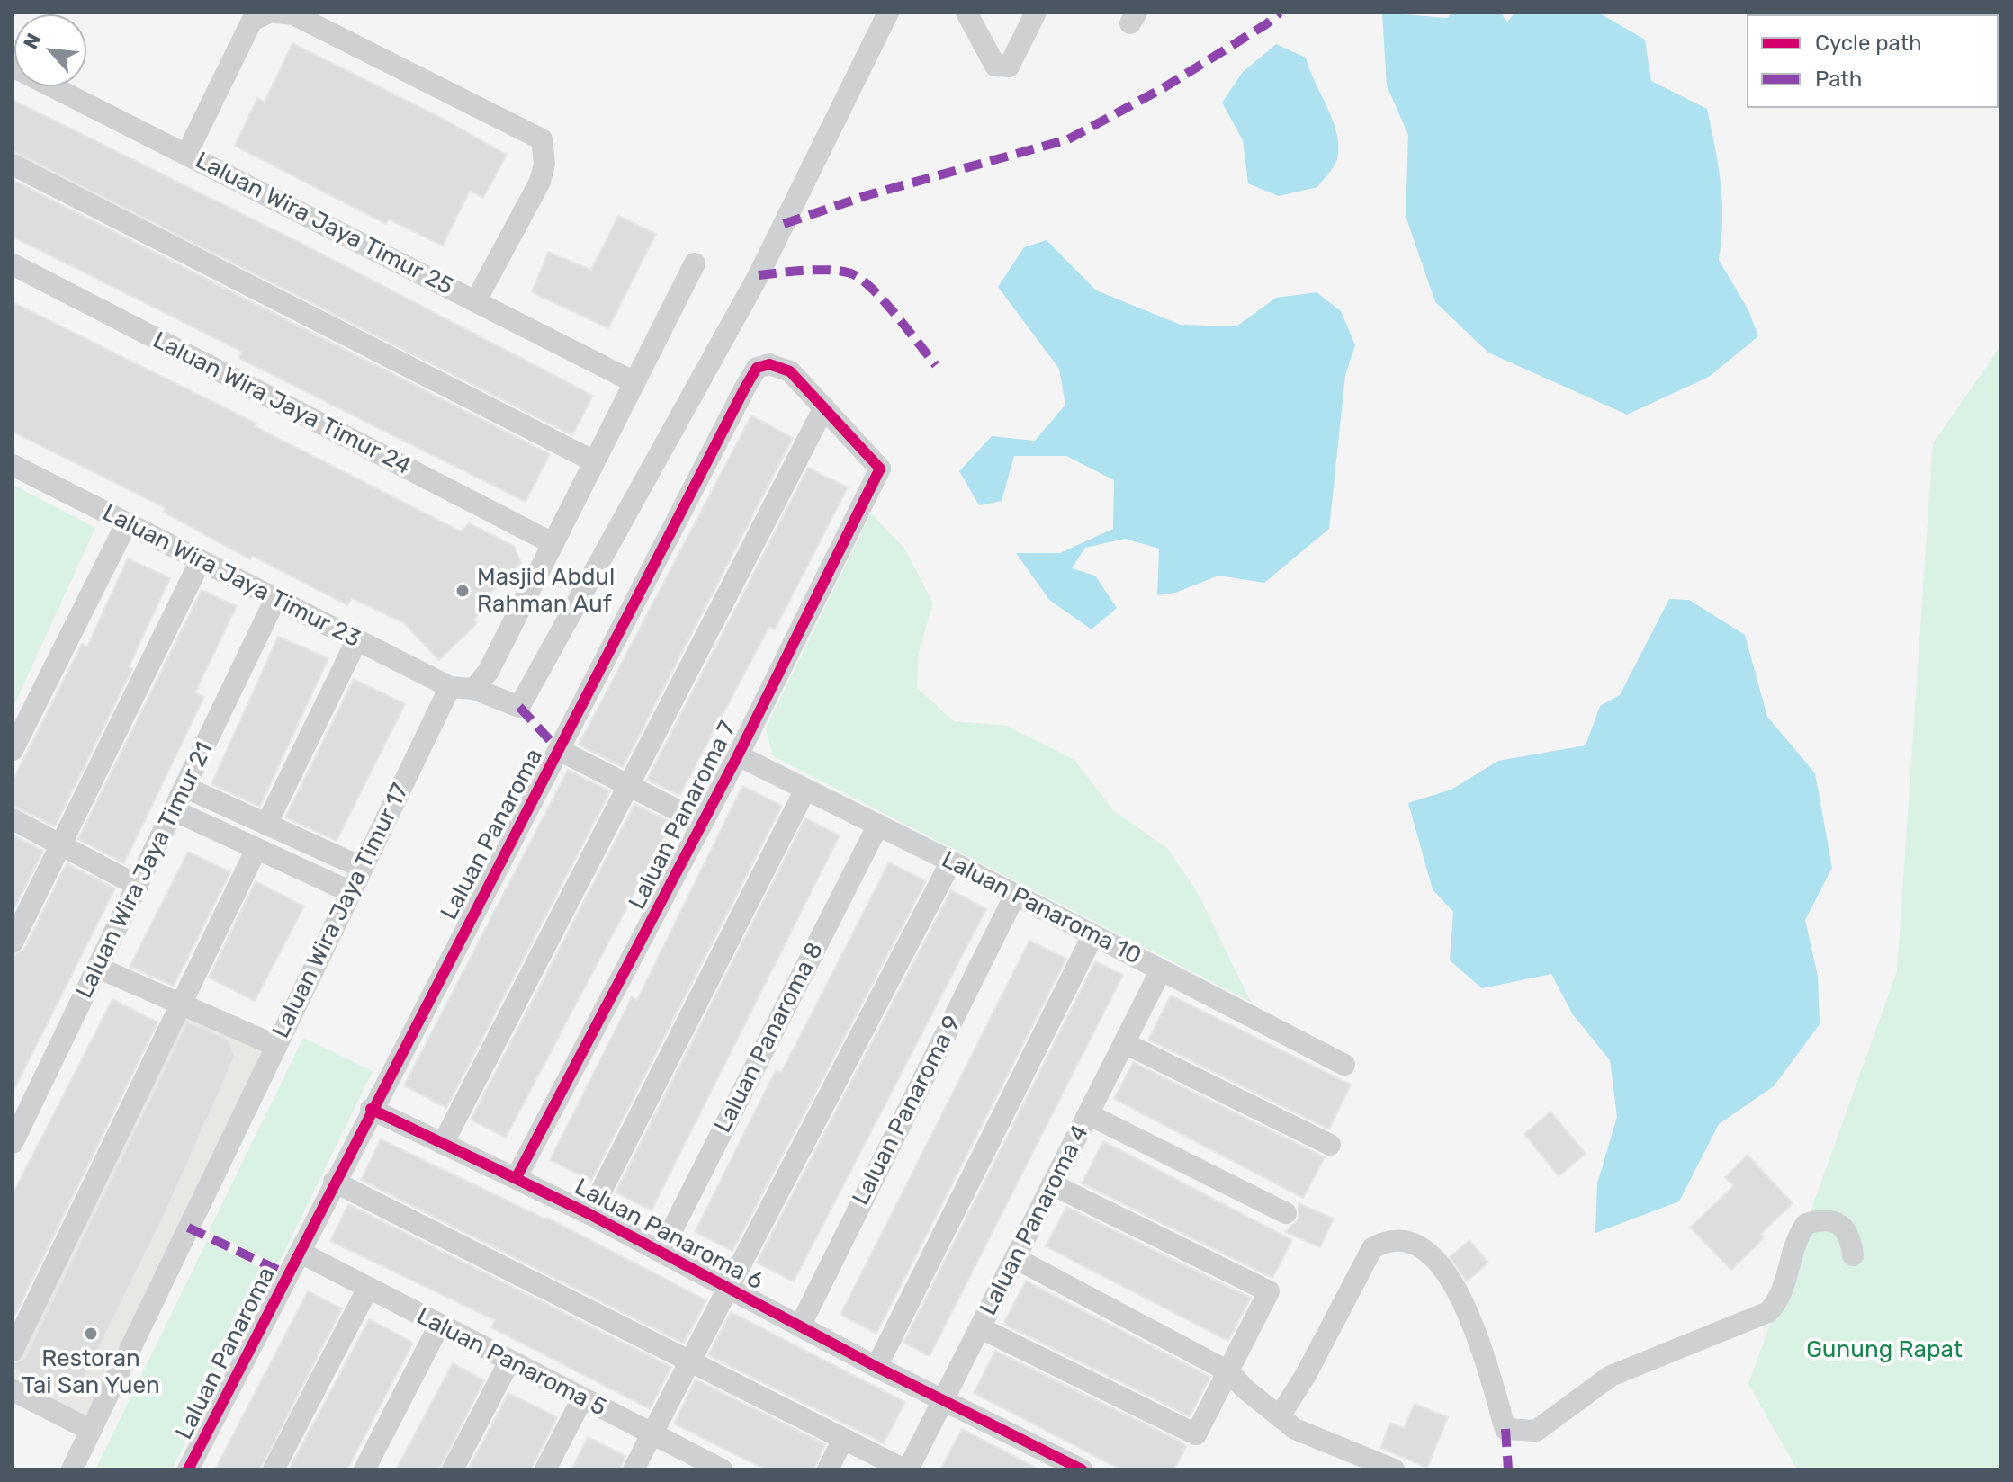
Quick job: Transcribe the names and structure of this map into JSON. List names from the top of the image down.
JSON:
{
  "streets": {
    "street": [
      "Laluan Wira Jaya Timur 25",
      "Laluan Wira Jaya Timur 24",
      "Laluan Wira Jaya Timur 23",
      "Laluan Panaroma 7",
      "Laluan Panaroma",
      "Laluan Wira Jaya Timur 21",
      "Laluan Panaroma 10",
      "Laluan Wira Jaya Timur 17",
      "Laluan Panaroma 8",
      "Laluan Panaroma 9",
      "Laluan Panaroma 4",
      "Laluan Panaroma 6",
      "Laluan Panaroma 5"
    ]
  },
  "crossings": [
    ["Laluan Wira Jaya Timur 23", "Laluan Wira Jaya Timur 21"],
    ["Laluan Wira Jaya Timur 23", "Laluan Wira Jaya Timur 17"],
    ["Laluan Panaroma 7", "Laluan Panaroma"],
    ["Laluan Panaroma 7", "Laluan Panaroma 10"],
    ["Laluan Panaroma 7", "Laluan Panaroma 6"],
    ["Laluan Panaroma", "Laluan Panaroma 6"],
    ["Laluan Panaroma", "Laluan Panaroma 5"],
    ["Laluan Panaroma 10", "Laluan Panaroma 8"],
    ["Laluan Panaroma 10", "Laluan Panaroma 9"],
    ["Laluan Panaroma 10", "Laluan Panaroma 4"],
    ["Laluan Panaroma 8", "Laluan Panaroma 6"],
    ["Laluan Panaroma 9", "Laluan Panaroma 6"],
    ["Laluan Panaroma 4", "Laluan Panaroma 6"]
  ],
  "parks": ["Gunung Rapat"],
  "places": ["Masjid Abdul Rahman Auf", "Restoran Tai San Yuen"],
  "legend": ["Cycle path", "Path"],
  "north": "top left"
}
